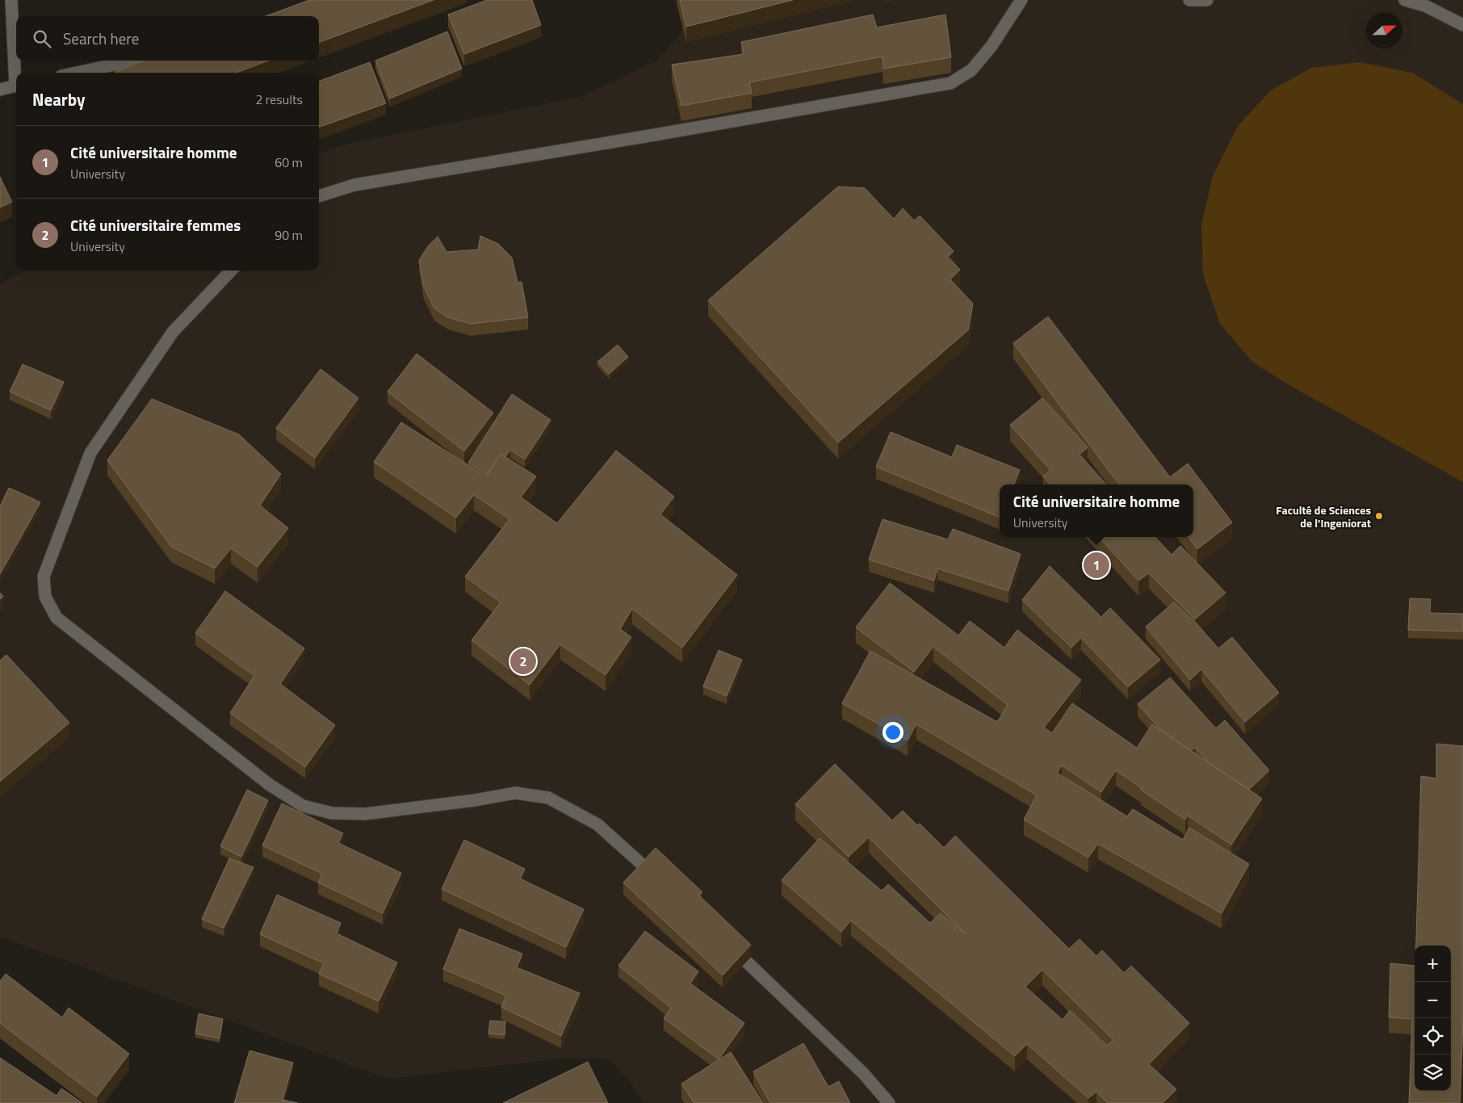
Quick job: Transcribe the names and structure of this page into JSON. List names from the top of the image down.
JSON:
{
  "places": ["Faculté de Sciences de l'Ingeniorat"],
  "north": "right",
  "page": {
    "search": "Search here",
    "heading": ["Nearby", "2 results"],
    "list": [
      {
        "mark": "1",
        "name": "Cité universitaire homme",
        "note": "University",
        "value": "60 m"
      },
      {
        "mark": "2",
        "name": "Cité universitaire femmes",
        "note": "University",
        "value": "90 m"
      }
    ],
    "popup": ["Cité universitaire homme", "University"],
    "pins": ["1", "2"],
    "map_buttons": ["+", "−"]
  }
}
